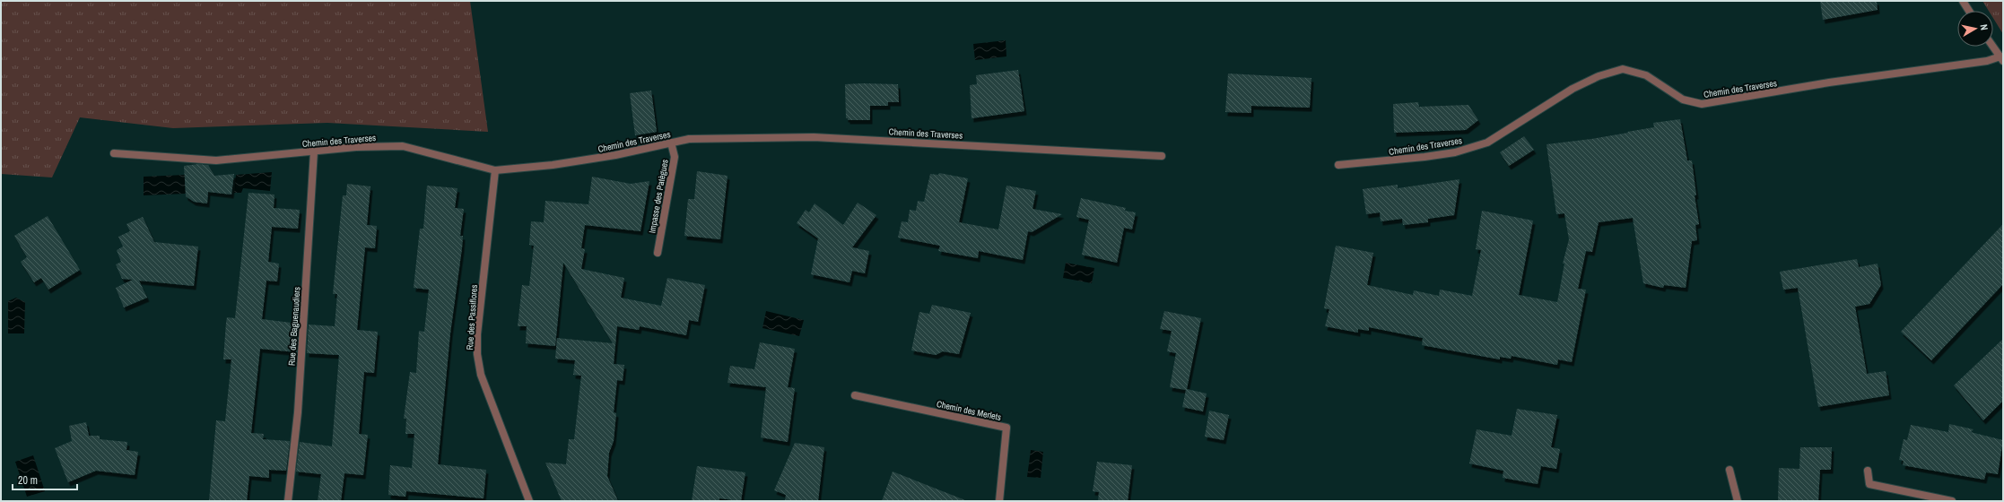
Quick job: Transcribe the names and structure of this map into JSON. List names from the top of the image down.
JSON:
{
  "streets": {
    "street": [
      "Chemin des Traverses",
      "Impasse des Patègues",
      "Rue des Passiflores",
      "Rue des Baguenaudiers",
      "Chemin des Merlets"
    ]
  },
  "crossings": [
    ["Chemin des Traverses", "Impasse des Patègues"],
    ["Chemin des Traverses", "Rue des Passiflores"],
    ["Chemin des Traverses", "Rue des Baguenaudiers"]
  ],
  "scale_bar": "20 m",
  "north": "right"
}
